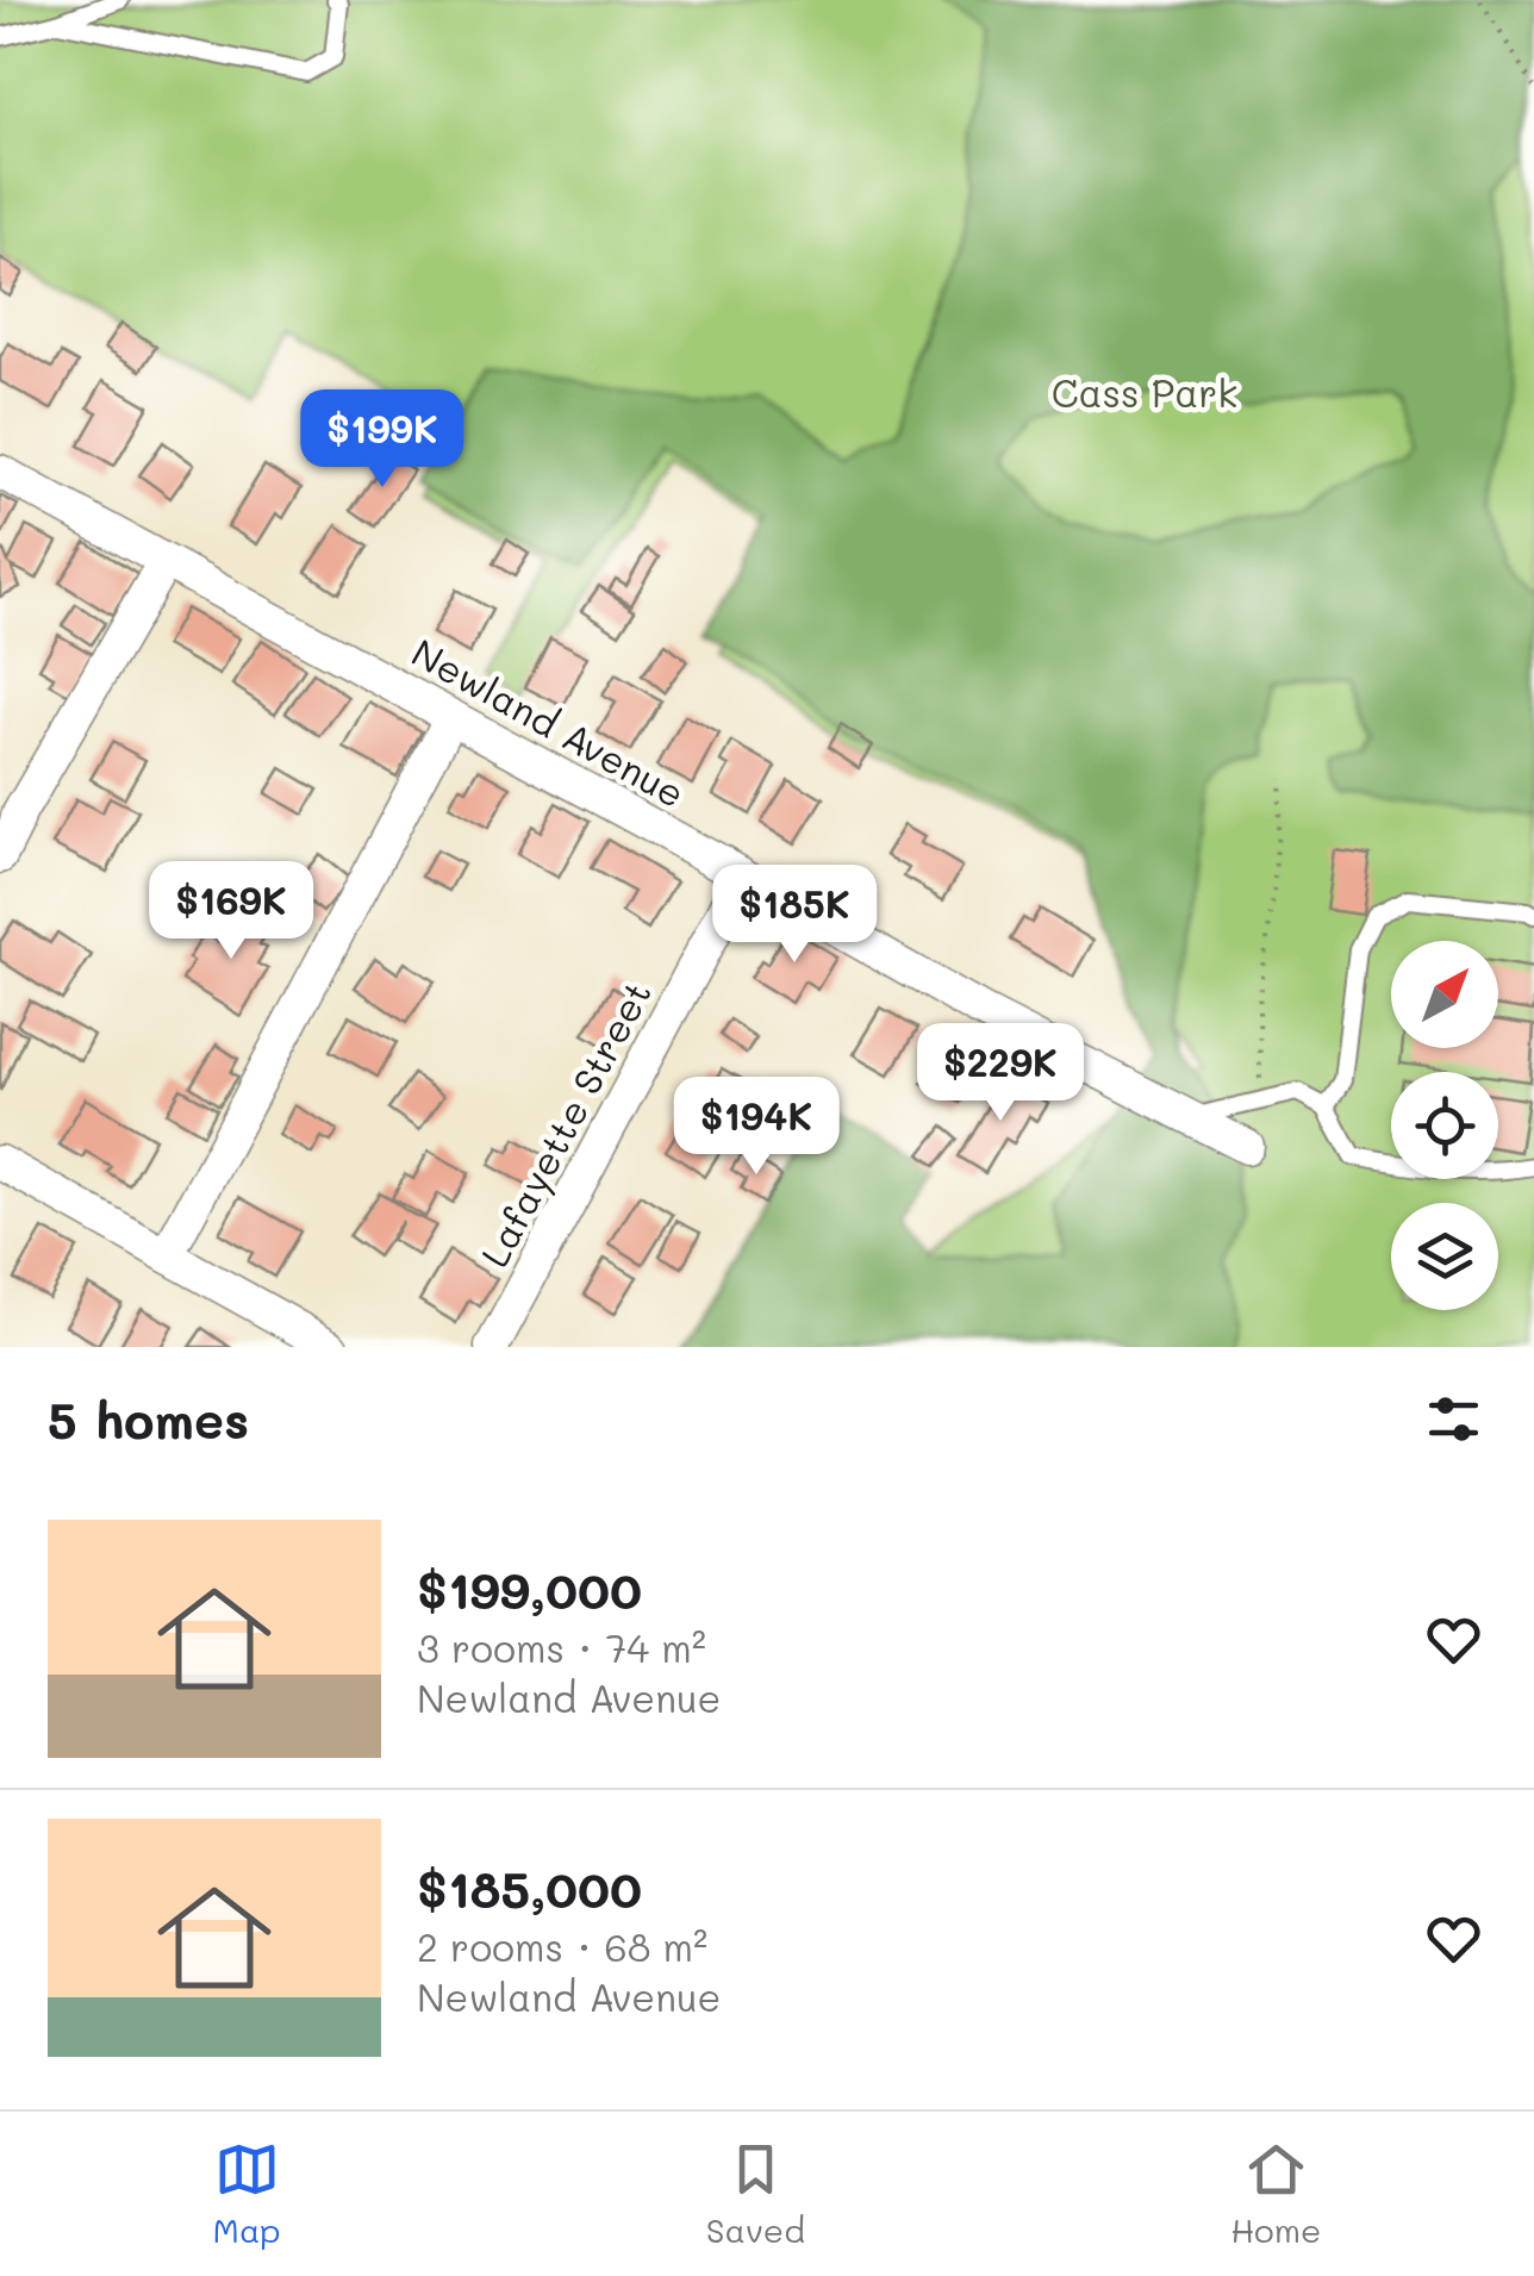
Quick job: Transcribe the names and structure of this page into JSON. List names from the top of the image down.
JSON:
{
  "streets": {
    "street": ["Newland Avenue", "Lafayette Street"]
  },
  "crossings": [
    ["Newland Avenue", "Lafayette Street"]
  ],
  "parks": ["Cass Park"],
  "north": "top right",
  "page": {
    "price": [
      "$199K",
      "$169K",
      "$185K",
      "$229K",
      "$194K"
    ],
    "heading": "5 homes",
    "list": [
      {
        "name": "$199,000",
        "note": "3 rooms · 74 m² · Newland Avenue"
      },
      {
        "name": "$185,000",
        "note": "2 rooms · 68 m² · Newland Avenue"
      }
    ],
    "tabs": ["Map", "Saved", "Home"]
  }
}
